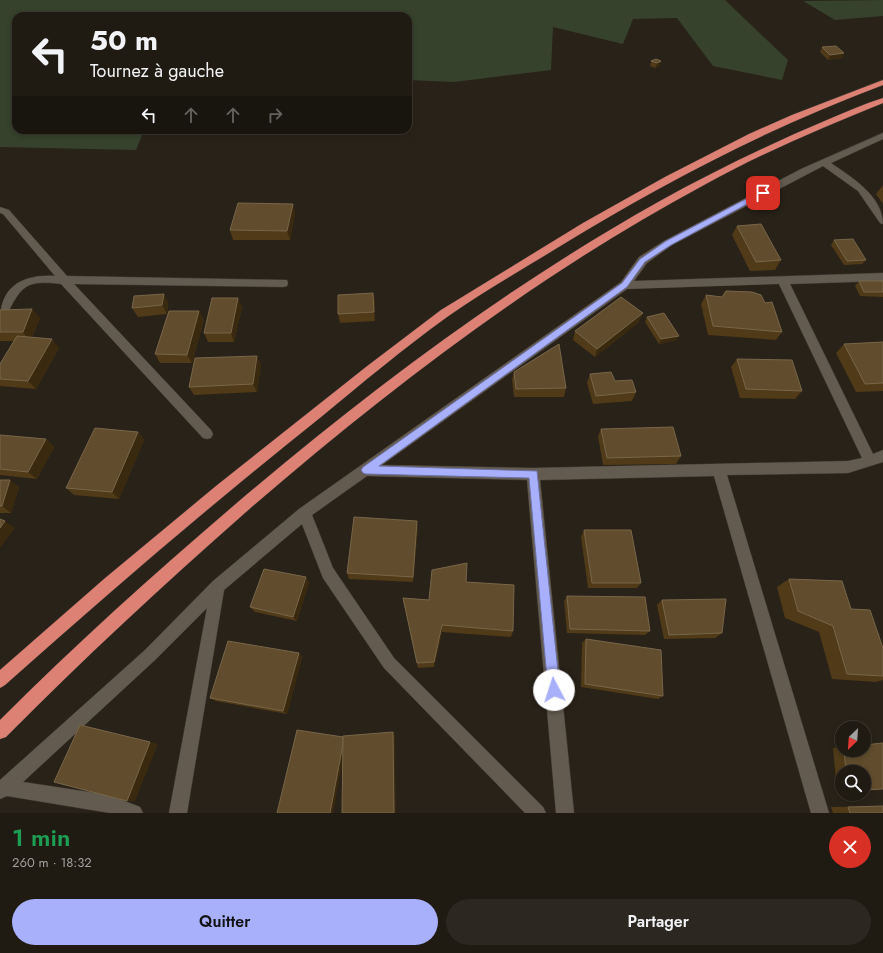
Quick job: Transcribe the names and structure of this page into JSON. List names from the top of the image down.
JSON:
{
  "north": "bottom left",
  "page": {
    "turn": ["50 m", "Tournez à gauche"],
    "heading": ["1 min", "260 m · 18:32"],
    "buttons": ["Quitter", "Partager"]
  }
}
